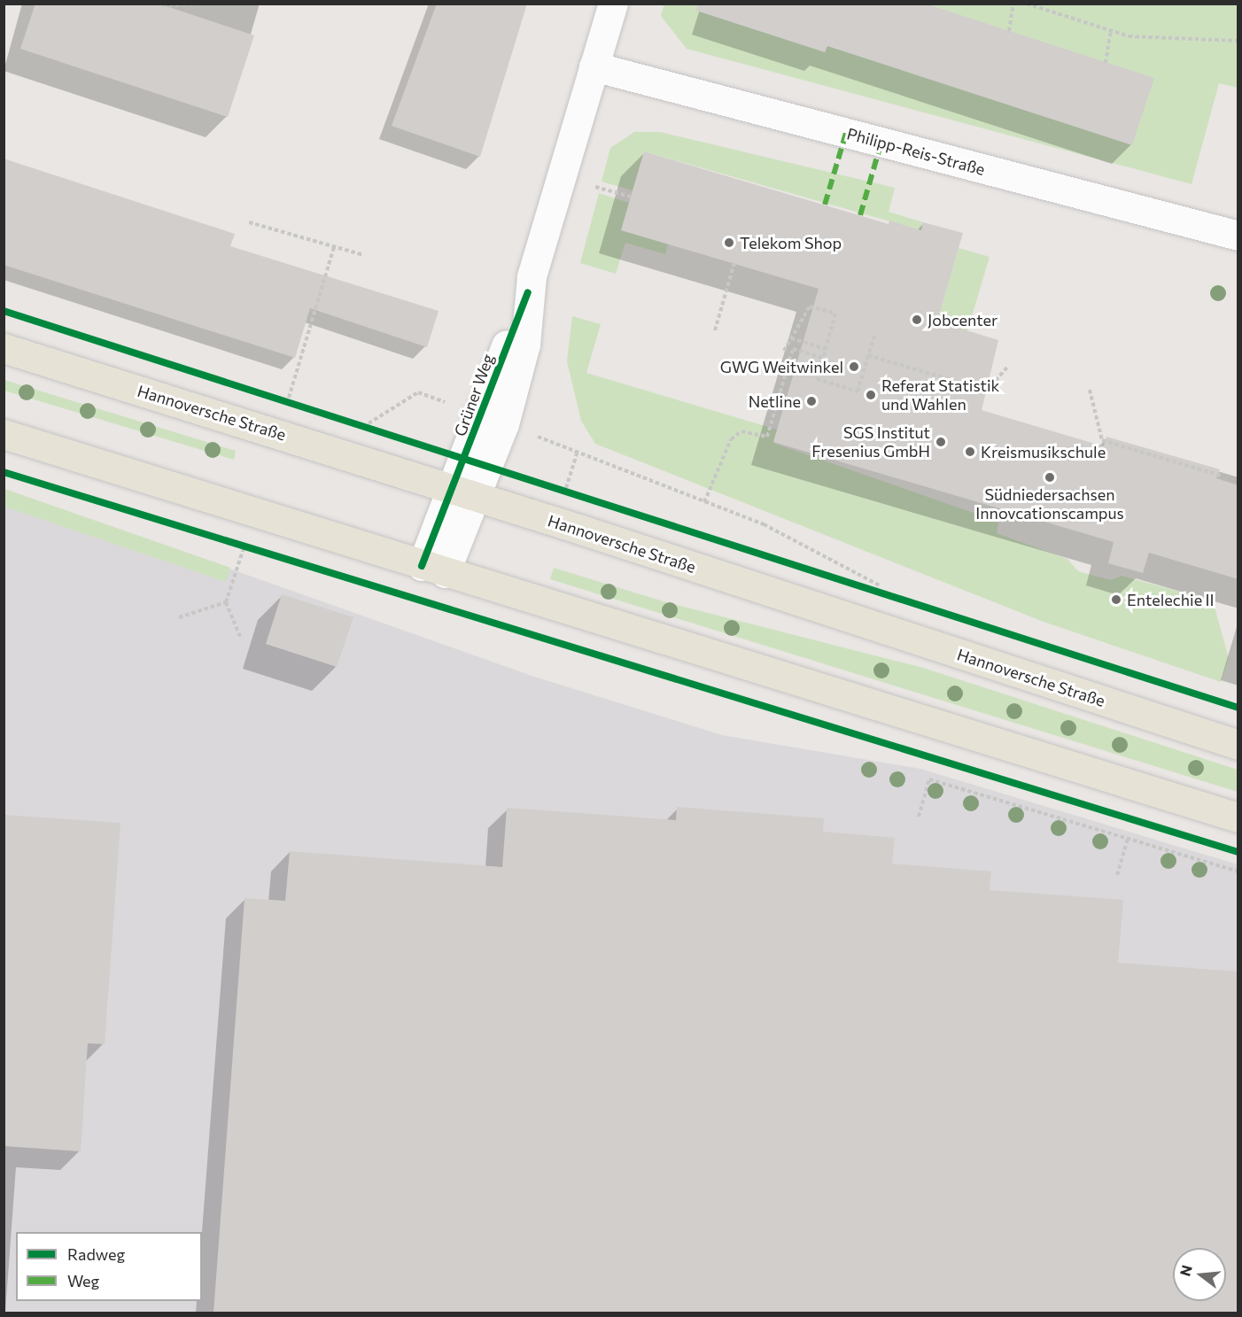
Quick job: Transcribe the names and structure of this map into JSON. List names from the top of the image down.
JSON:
{
  "streets": {
    "main road": ["Hannoversche Straße"],
    "street": ["Philipp-Reis-Straße", "Grüner Weg"]
  },
  "crossings": [
    ["Philipp-Reis-Straße", "Grüner Weg"],
    ["Grüner Weg", "Hannoversche Straße"]
  ],
  "places": [
    "Telekom Shop",
    "Jobcenter",
    "GWG Weitwinkel",
    "Referat Statistik und Wahlen",
    "Netline",
    "SGS Institut Fresenius GmbH",
    "Kreismusikschule",
    "Südniedersachsen Innovcationscampus",
    "Entelechie II"
  ],
  "legend": ["Radweg", "Weg"],
  "north": "left"
}
